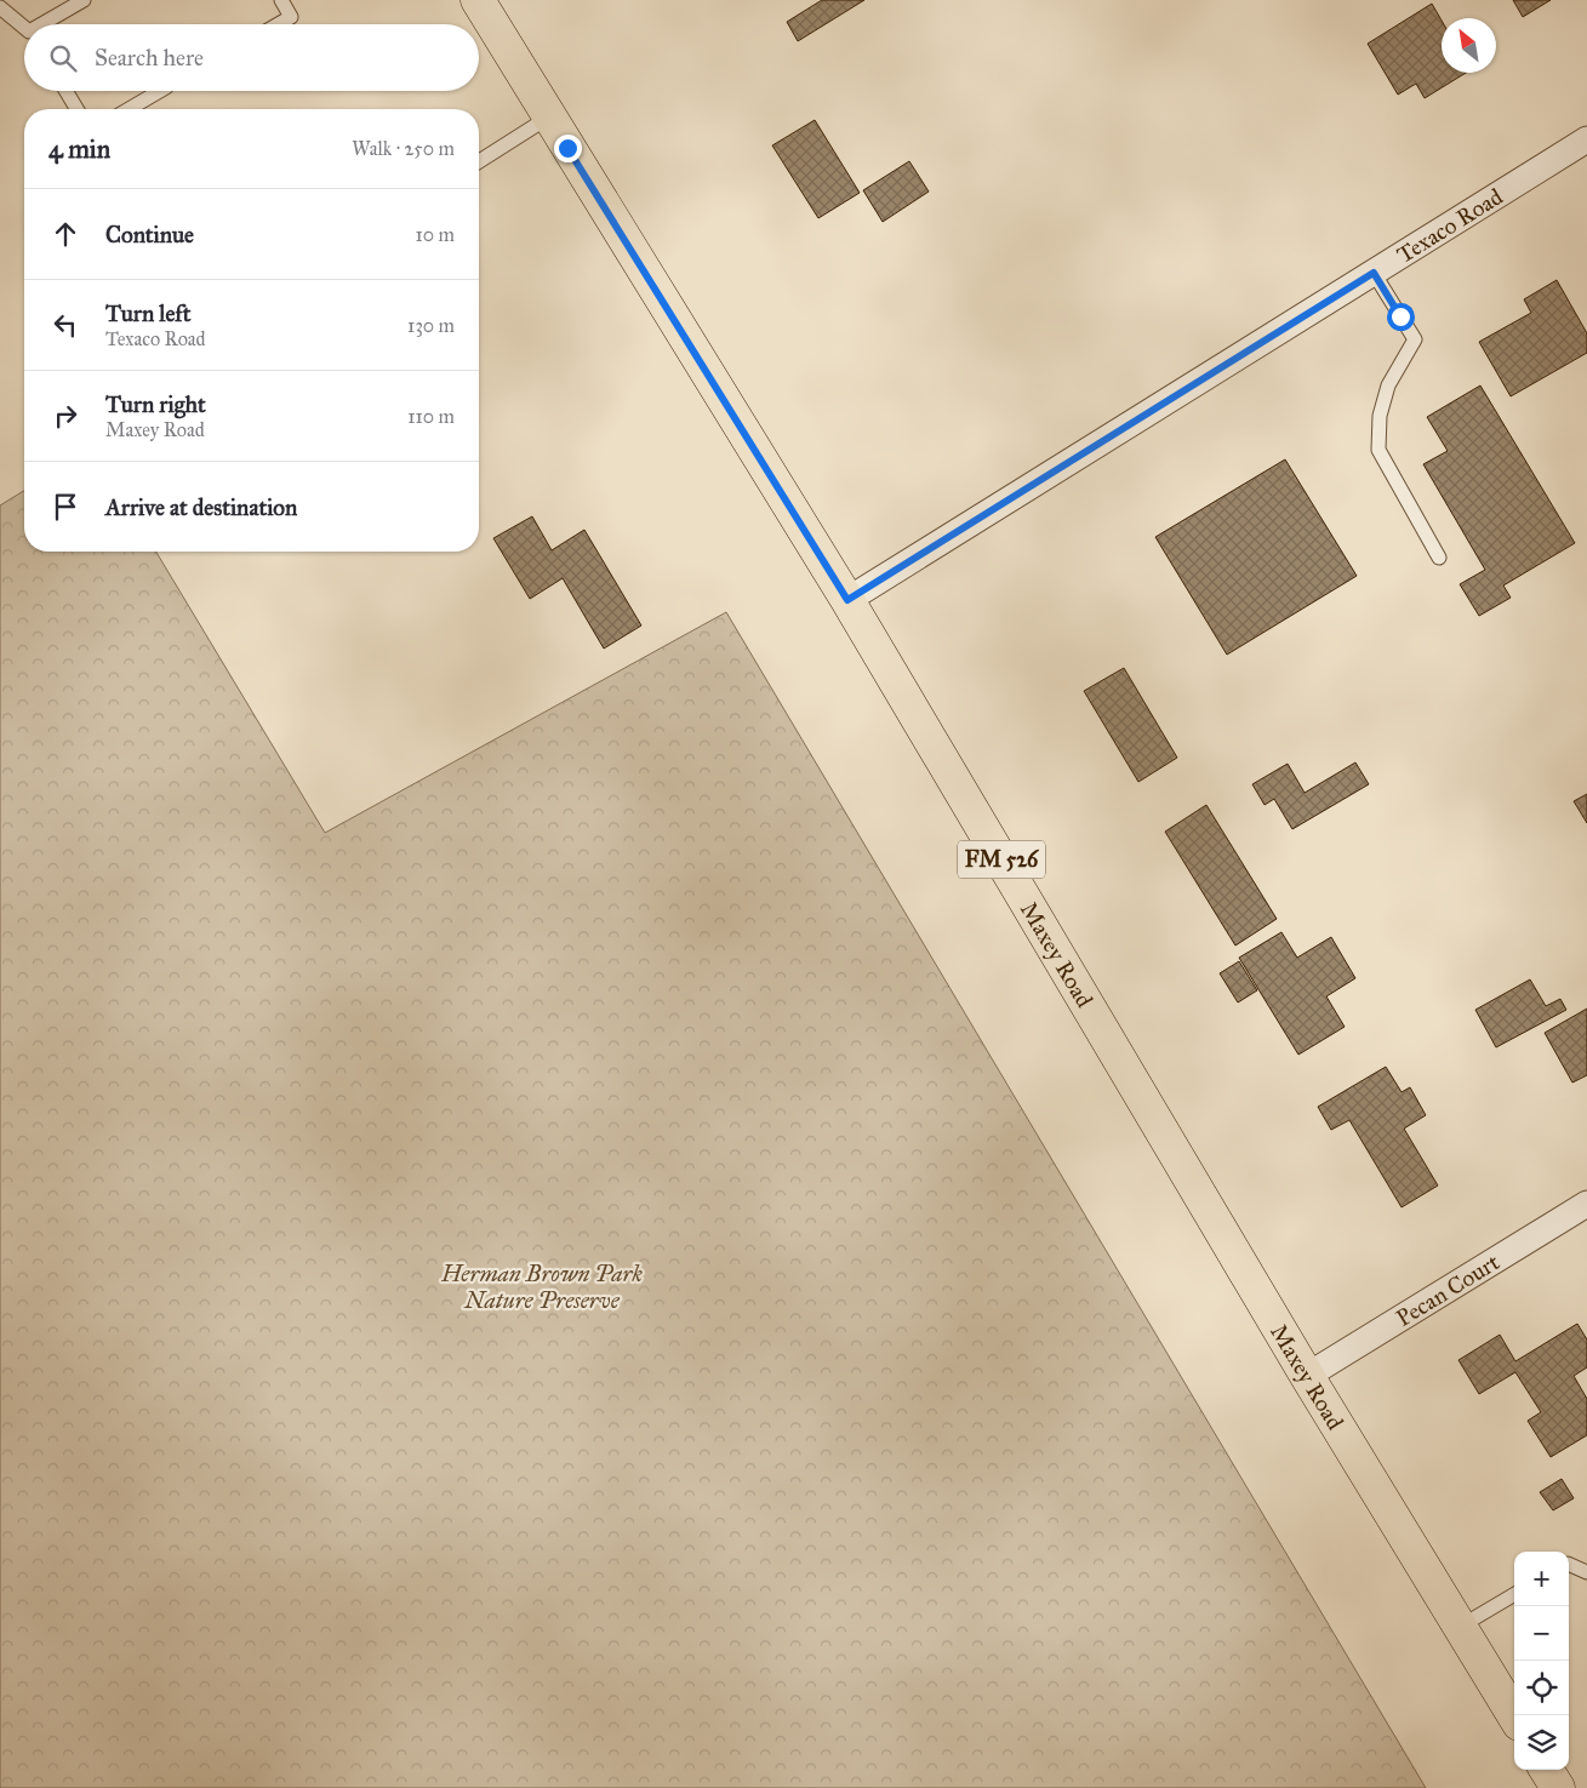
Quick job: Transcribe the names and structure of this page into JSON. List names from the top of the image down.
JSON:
{
  "streets": {
    "main road": ["FM 526", "Maxey Road"],
    "street": ["Texaco Road", "Pecan Court"]
  },
  "crossings": [
    ["Texaco Road", "Maxey Road"],
    ["Maxey Road", "Pecan Court"]
  ],
  "parks": ["Herman Brown Park Nature Preserve"],
  "north": "top left",
  "page": {
    "search": "Search here",
    "heading": ["4 min", "Walk · 250 m"],
    "list": [
      ["Continue", "10 m"],
      ["Turn left", "Texaco Road", "130 m"],
      ["Turn right", "Maxey Road", "110 m"],
      "Arrive at destination"
    ],
    "map_buttons": ["+", "−"]
  }
}
